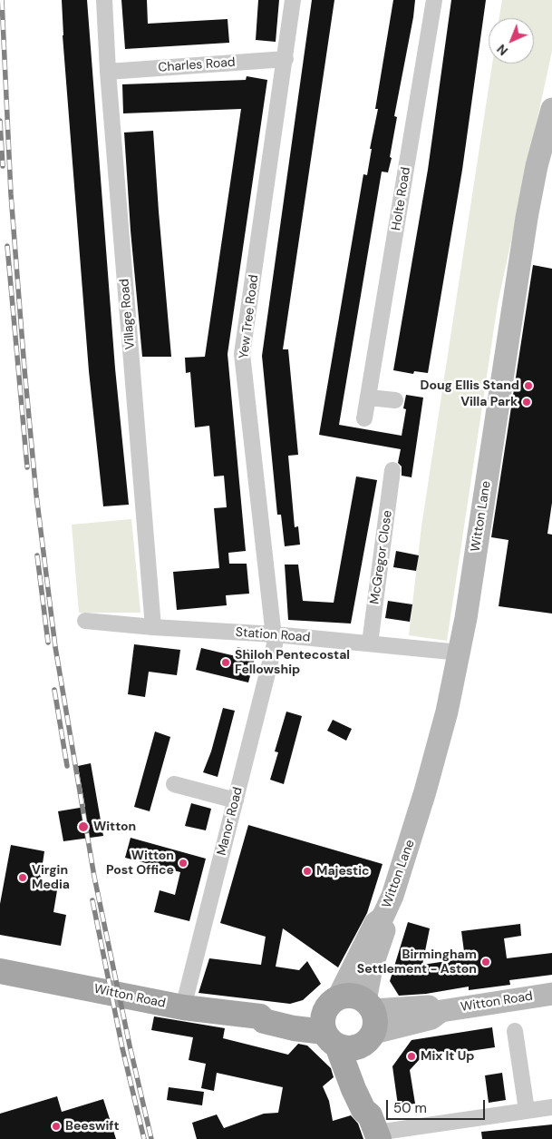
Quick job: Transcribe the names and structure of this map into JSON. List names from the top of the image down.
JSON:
{
  "streets": {
    "main road": ["Witton Lane", "Witton Road"],
    "street": [
      "Charles Road",
      "Holte Road",
      "Village Road",
      "Yew Tree Road",
      "McGregor Close",
      "Station Road",
      "Manor Road"
    ]
  },
  "crossings": [
    ["Charles Road", "Village Road"],
    ["Charles Road", "Yew Tree Road"],
    ["Village Road", "Station Road"],
    ["Yew Tree Road", "Station Road"],
    ["Yew Tree Road", "Manor Road"],
    ["Witton Lane", "Station Road"],
    ["Witton Lane", "Witton Road"],
    ["McGregor Close", "Station Road"],
    ["Station Road", "Manor Road"],
    ["Manor Road", "Witton Road"]
  ],
  "places": [
    "Doug Ellis Stand",
    "Villa Park",
    "Shiloh Pentecostal Fellowship",
    "Witton",
    "Witton Post Office",
    "Majestic",
    "Virgin Media",
    "Birmingham Settlement - Aston",
    "Mix It Up",
    "Beeswift"
  ],
  "scale_bar": "50 m",
  "north": "bottom left"
}
